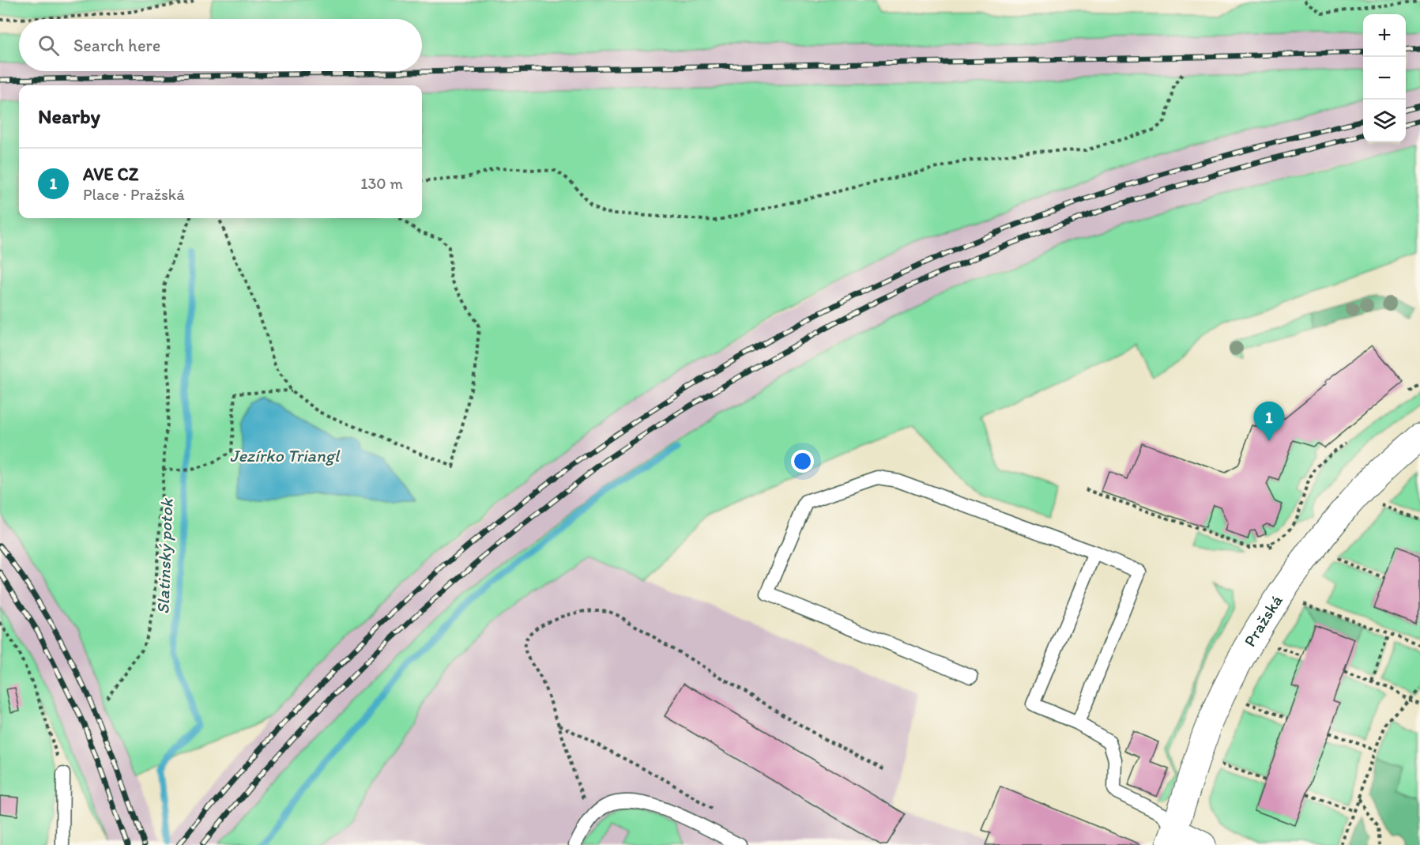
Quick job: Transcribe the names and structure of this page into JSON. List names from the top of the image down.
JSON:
{
  "streets": {
    "street": ["Pražská"]
  },
  "water": ["Jezírko Triangl", "Slatinský potok"],
  "page": {
    "map_buttons": ["+", "−"],
    "search": "Search here",
    "heading": "Nearby",
    "list": [
      {
        "mark": "1",
        "name": "AVE CZ",
        "note": "Place · Pražská",
        "value": "130 m"
      }
    ],
    "pins": "1"
  }
}
